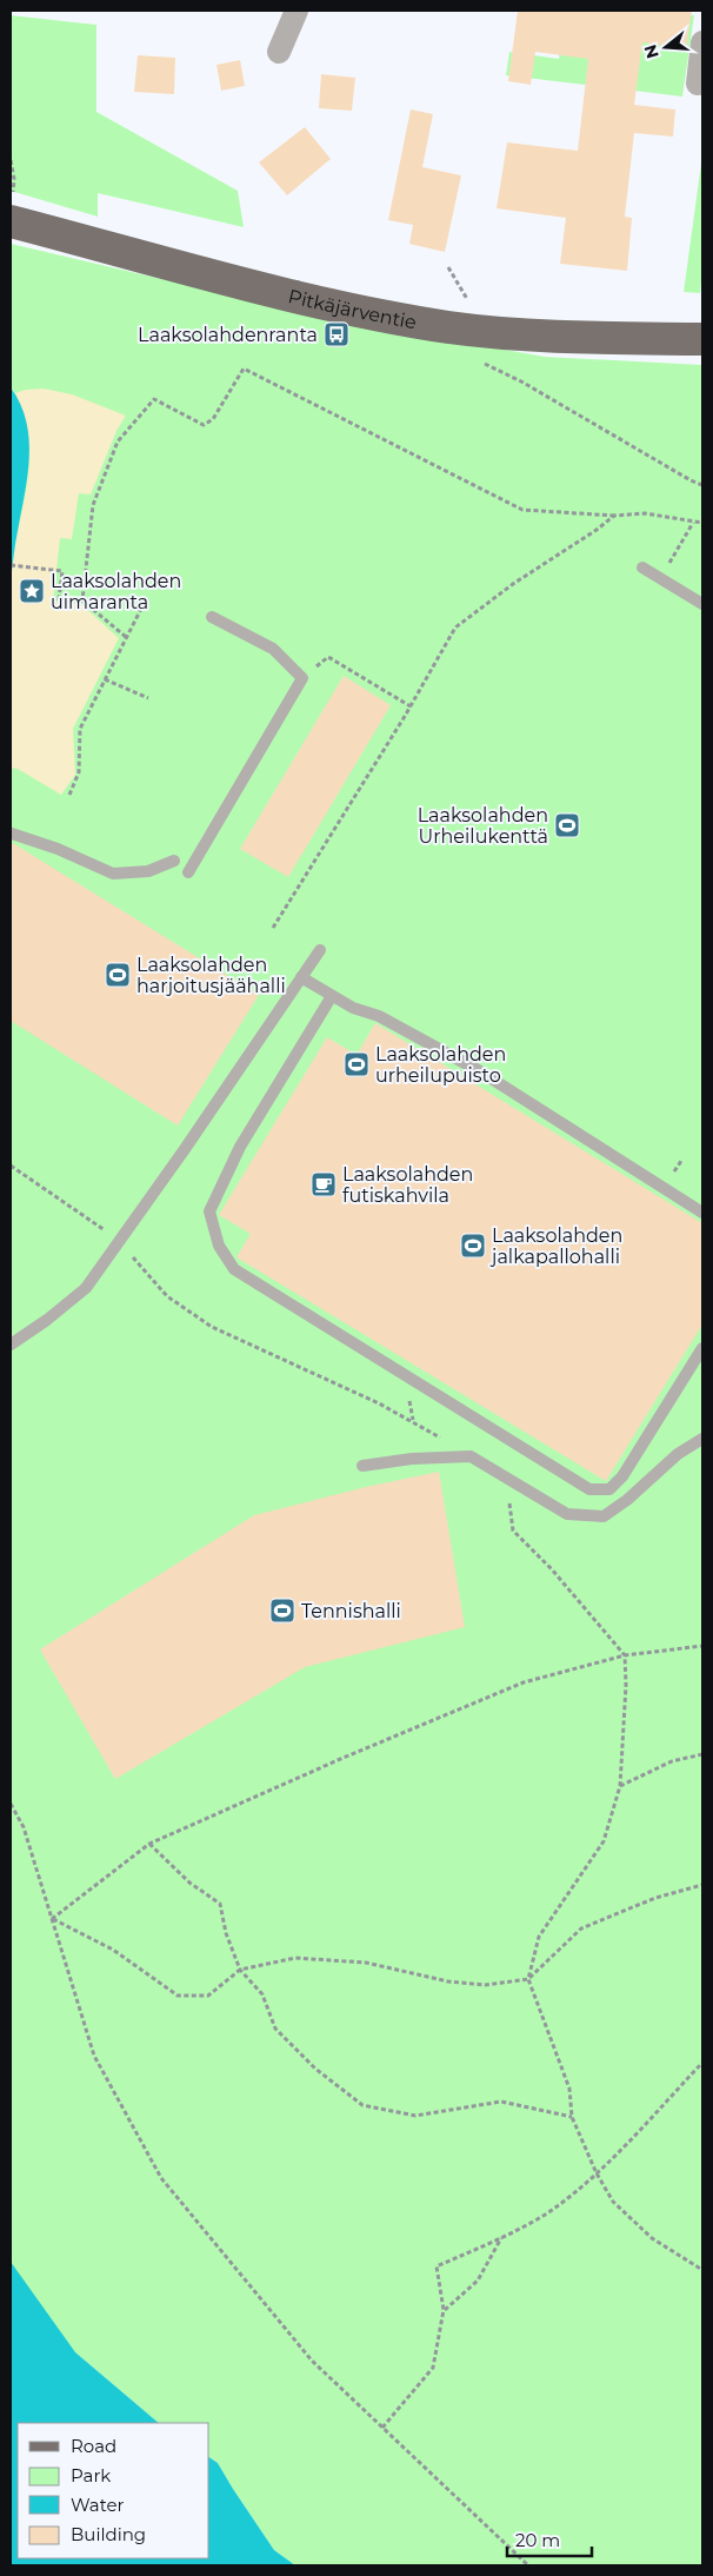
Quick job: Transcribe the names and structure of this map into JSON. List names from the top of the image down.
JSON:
{
  "streets": {
    "main road": ["Pitkäjärventie"]
  },
  "places": {
    "bus stop": ["Laaksolahdenranta"],
    "place": ["Laaksolahden uimaranta"],
    "sports": [
      "Laaksolahden Urheilukenttä",
      "Laaksolahden harjoitusjäähalli",
      "Laaksolahden urheilupuisto",
      "Laaksolahden jalkapallohalli",
      "Tennishalli"
    ],
    "cafe": ["Laaksolahden futiskahvila"]
  },
  "legend": [
    "Road",
    "Park",
    "Water",
    "Building"
  ],
  "scale_bar": "20 m",
  "north": "left"
}
